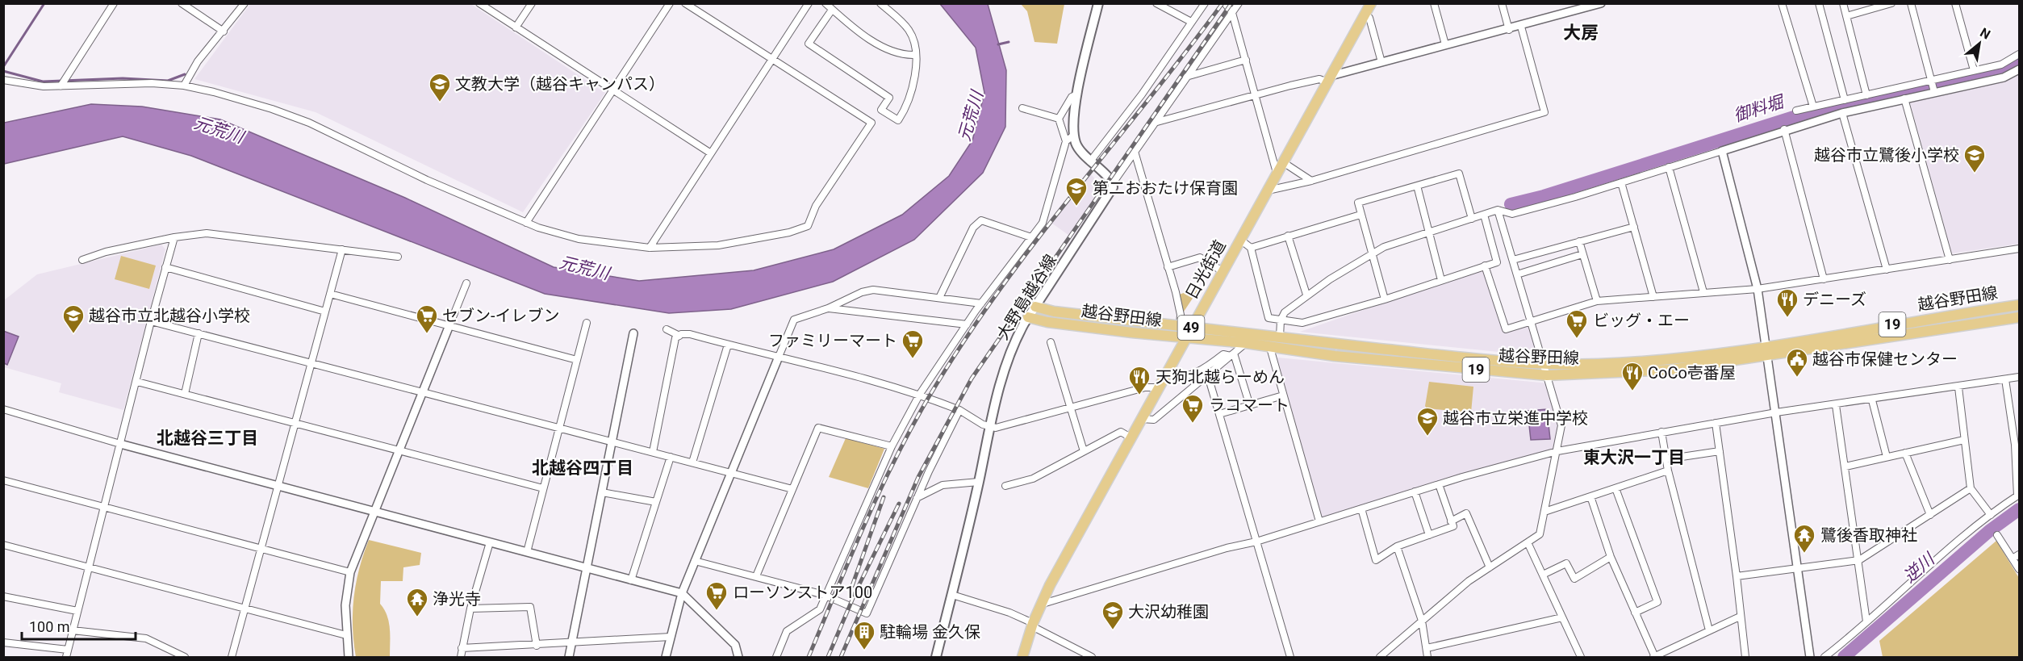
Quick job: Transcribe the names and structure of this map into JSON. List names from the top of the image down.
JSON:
{
  "streets": {
    "main road": [
      "日光街道",
      "大野島越谷線",
      "越谷野田線",
      "19",
      "49"
    ]
  },
  "crossings": [
    ["日光街道", "越谷野田線"],
    ["大野島越谷線", "越谷野田線"]
  ],
  "districts": [
    "大房",
    "北越谷三丁目",
    "東大沢一丁目",
    "北越谷四丁目"
  ],
  "water": ["御料堀", "元荒川", "逆川"],
  "places": {
    "school or university": [
      "文教大学（越谷キャンパス）",
      "越谷市立鷺後小学校",
      "第二おおたけ保育園",
      "越谷市立北越谷小学校",
      "越谷市立栄進中学校",
      "大沢幼稚園"
    ],
    "restaurant": ["デニーズ", "CoCo壱番屋", "天狗北越らーめん"],
    "supermarket": [
      "セブン-イレブン",
      "ビッグ・エー",
      "ファミリーマート",
      "ラコマート",
      "ローソンストア100"
    ],
    "public building": ["越谷市保健センター"],
    "temple": ["鷺後香取神社", "浄光寺"],
    "building": ["駐輪場 金久保"]
  },
  "scale_bar": "100 m",
  "north": "top right"
}
